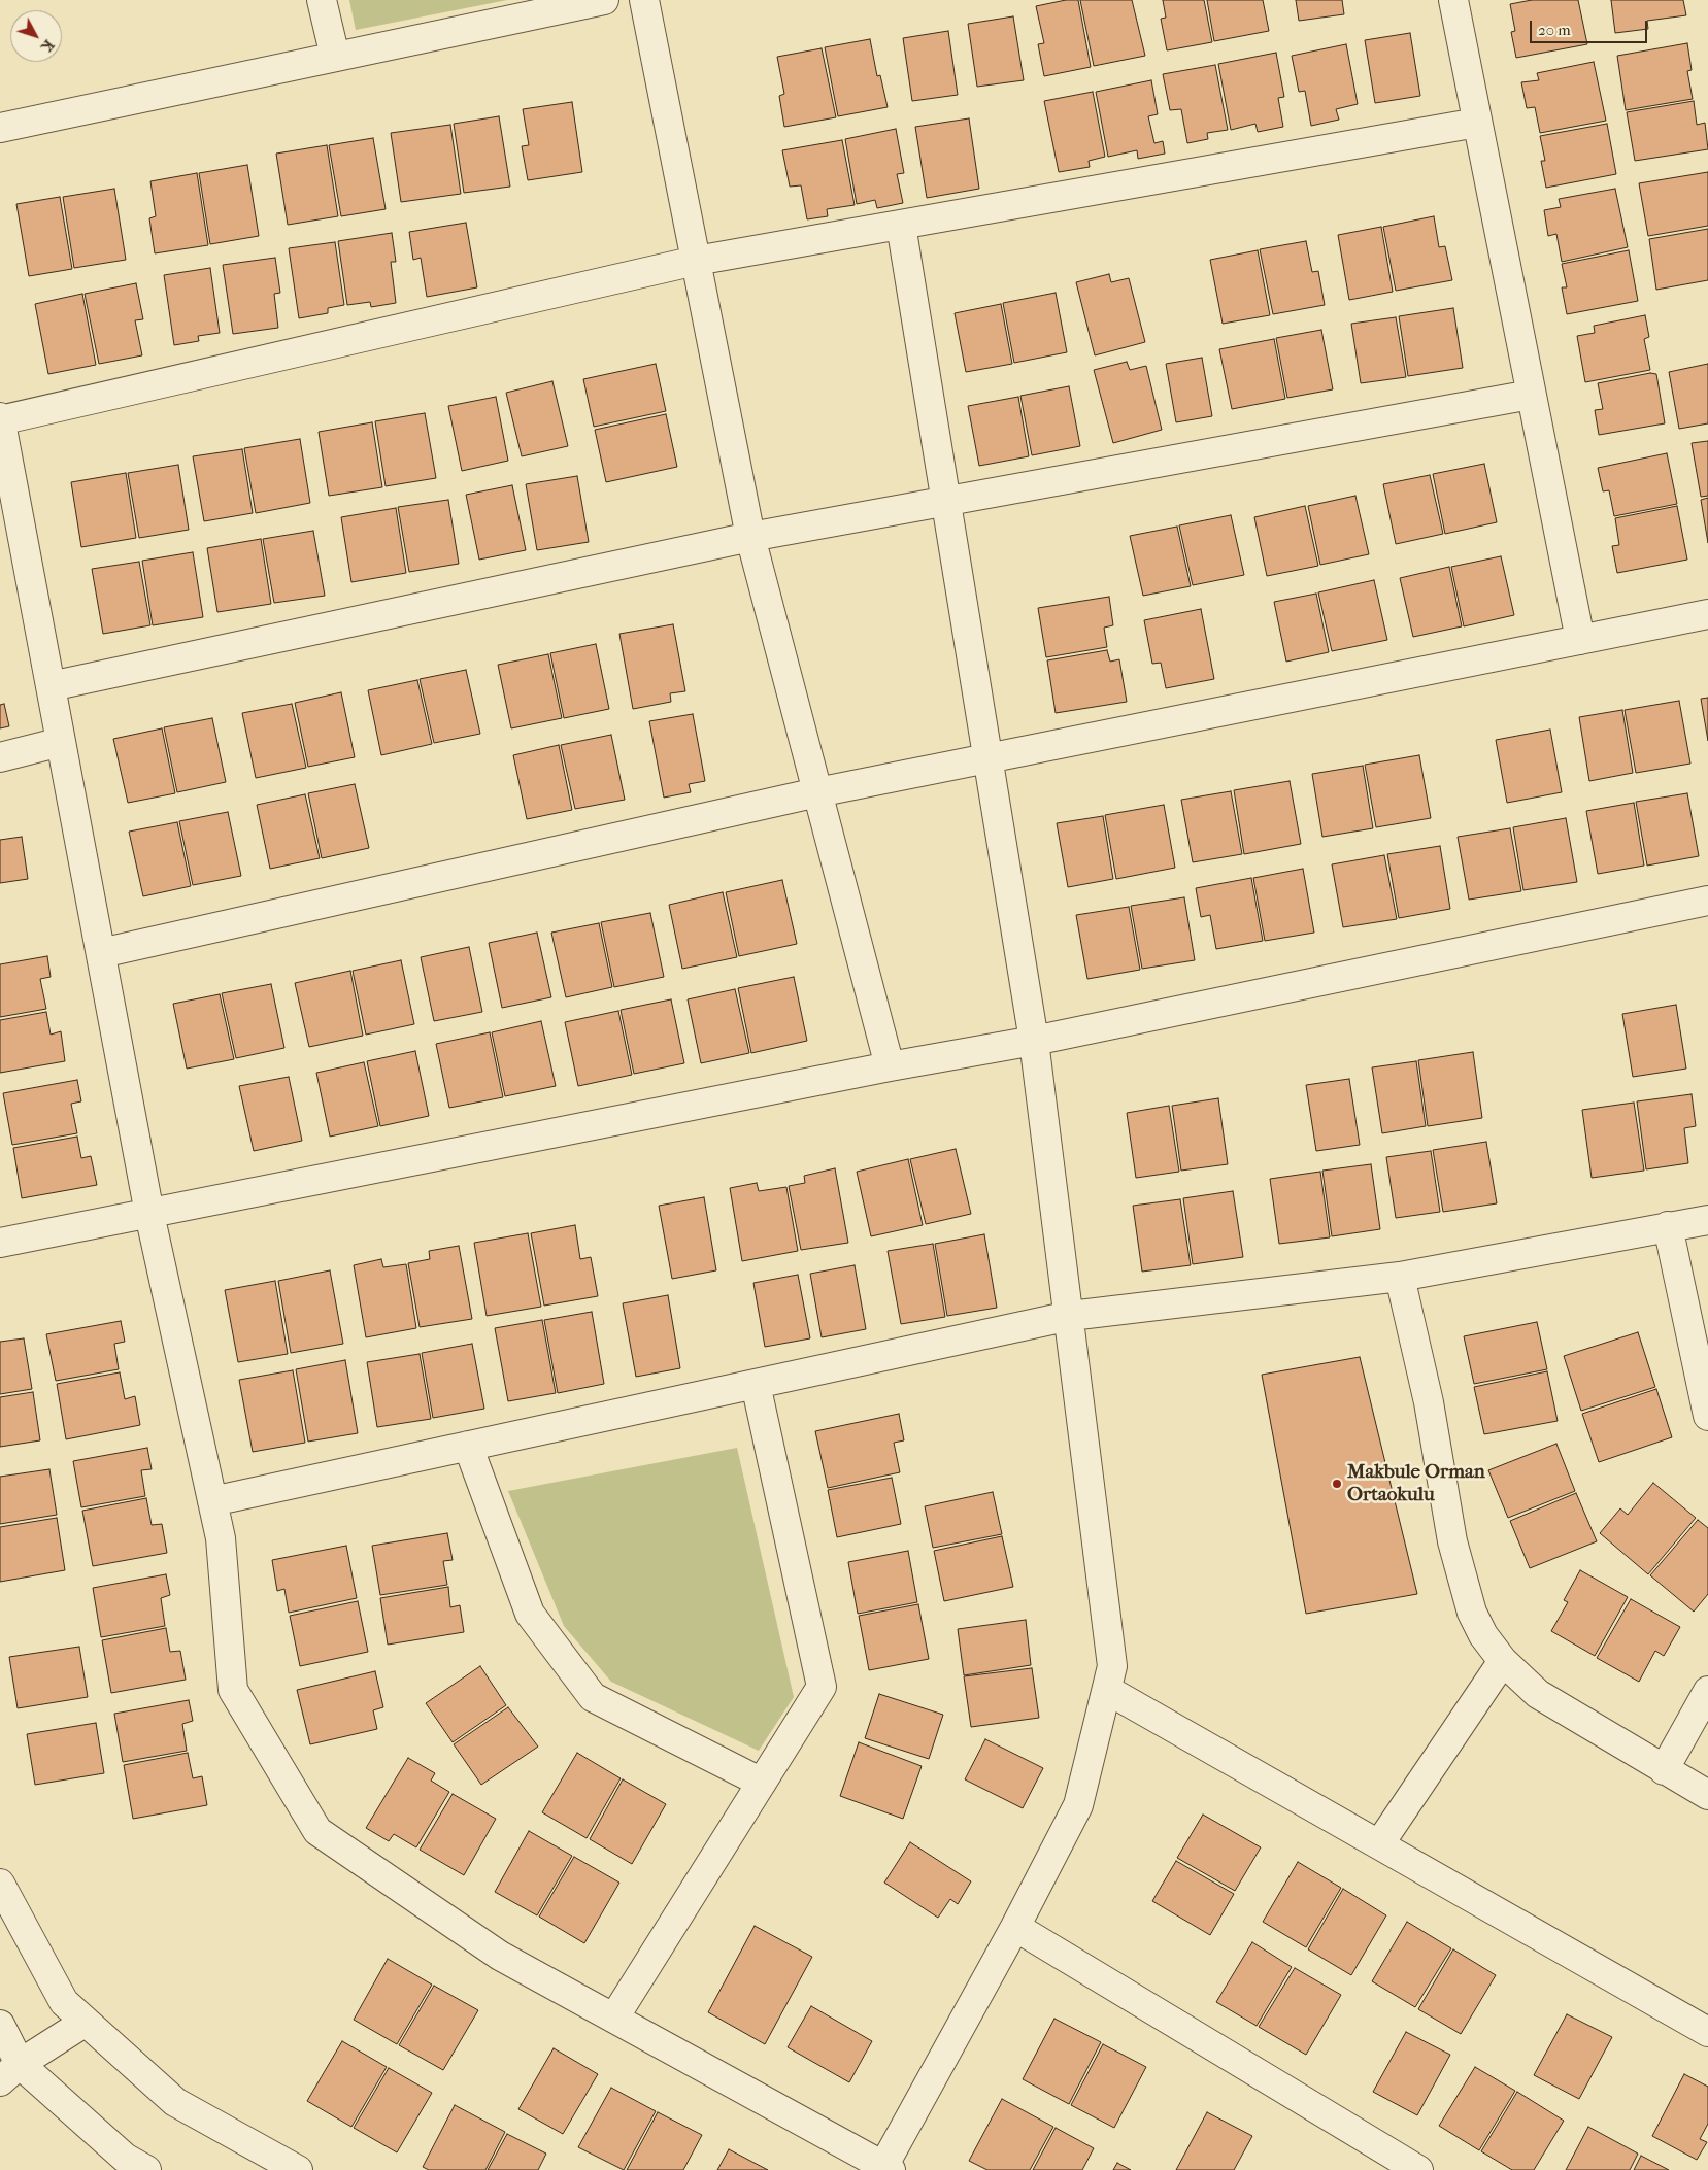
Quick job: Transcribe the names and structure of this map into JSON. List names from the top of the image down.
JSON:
{
  "places": ["Makbule Orman Ortaokulu"],
  "scale_bar": "20 m",
  "north": "bottom right"
}
